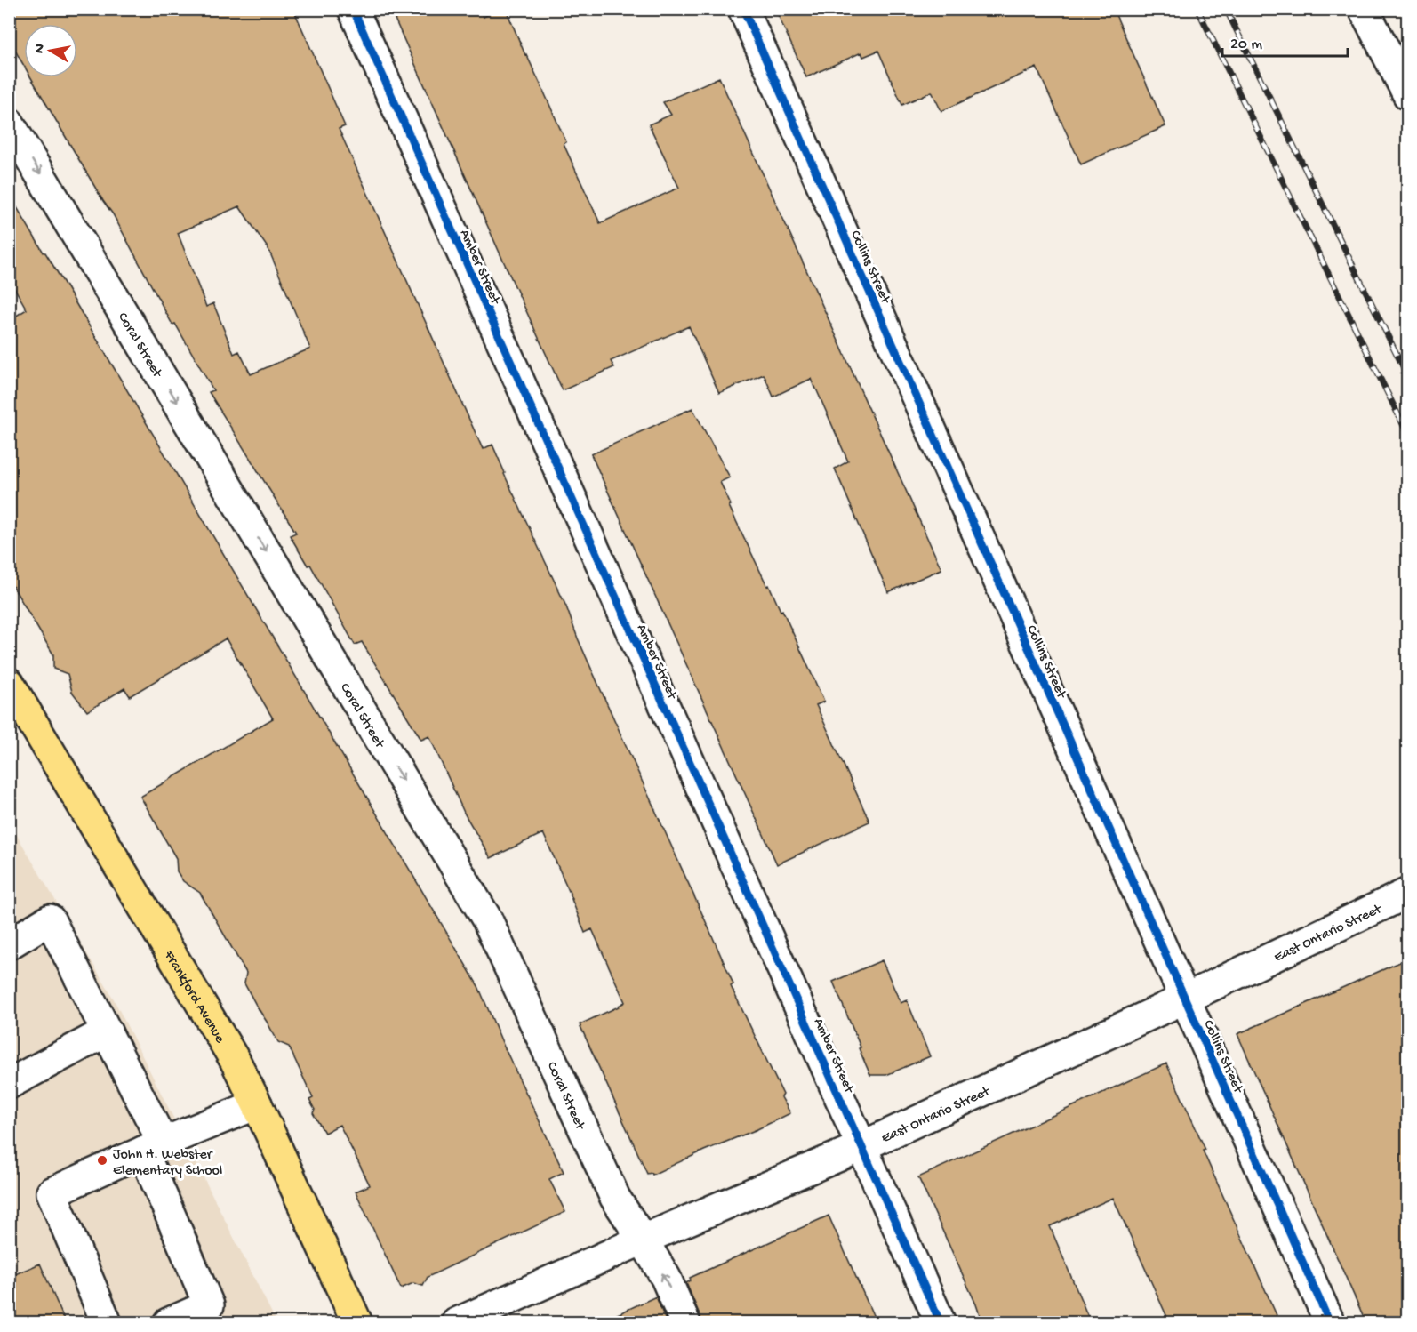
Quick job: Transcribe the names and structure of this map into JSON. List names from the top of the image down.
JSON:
{
  "streets": {
    "main road": ["Frankford Avenue"],
    "street": [
      "Amber Street",
      "Collins Street",
      "Coral Street",
      "East Ontario Street"
    ]
  },
  "crossings": [
    ["Amber Street", "East Ontario Street"],
    ["Collins Street", "East Ontario Street"],
    ["Coral Street", "East Ontario Street"]
  ],
  "one_way": ["Coral Street"],
  "places": ["John H. Webster Elementary School"],
  "scale_bar": "20 m",
  "north": "left"
}
